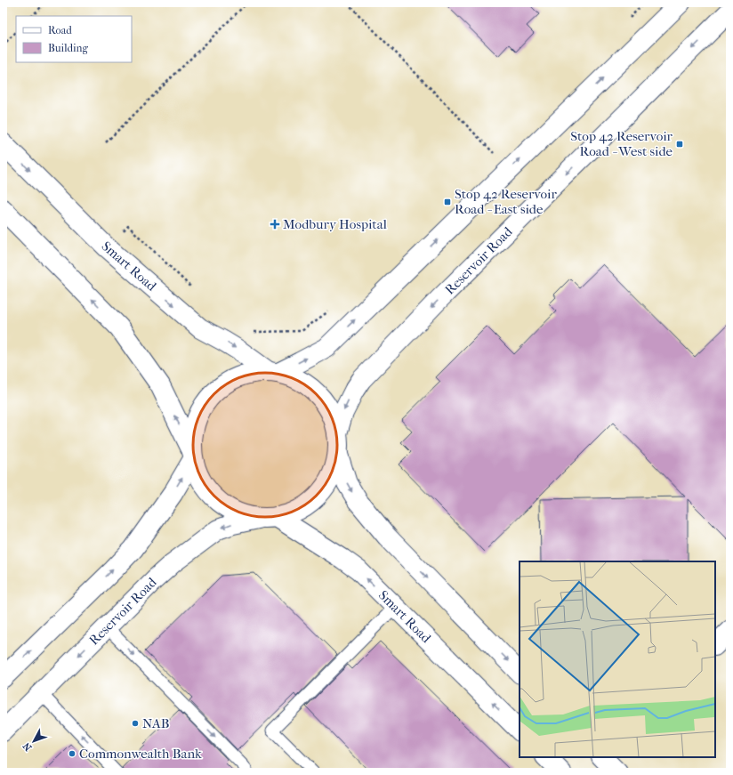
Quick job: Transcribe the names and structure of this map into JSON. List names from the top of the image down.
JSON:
{
  "streets": {
    "main road": ["Reservoir Road", "Smart Road"]
  },
  "crossings": [
    ["Reservoir Road", "Smart Road"]
  ],
  "places": {
    "transit": ["Stop 42 Reservoir Road - West side", "Stop 42 Reservoir Road - East side"],
    "health": ["Modbury Hospital"],
    "other": ["NAB", "Commonwealth Bank"]
  },
  "legend": ["Road", "Building"],
  "north": "bottom left"
}
